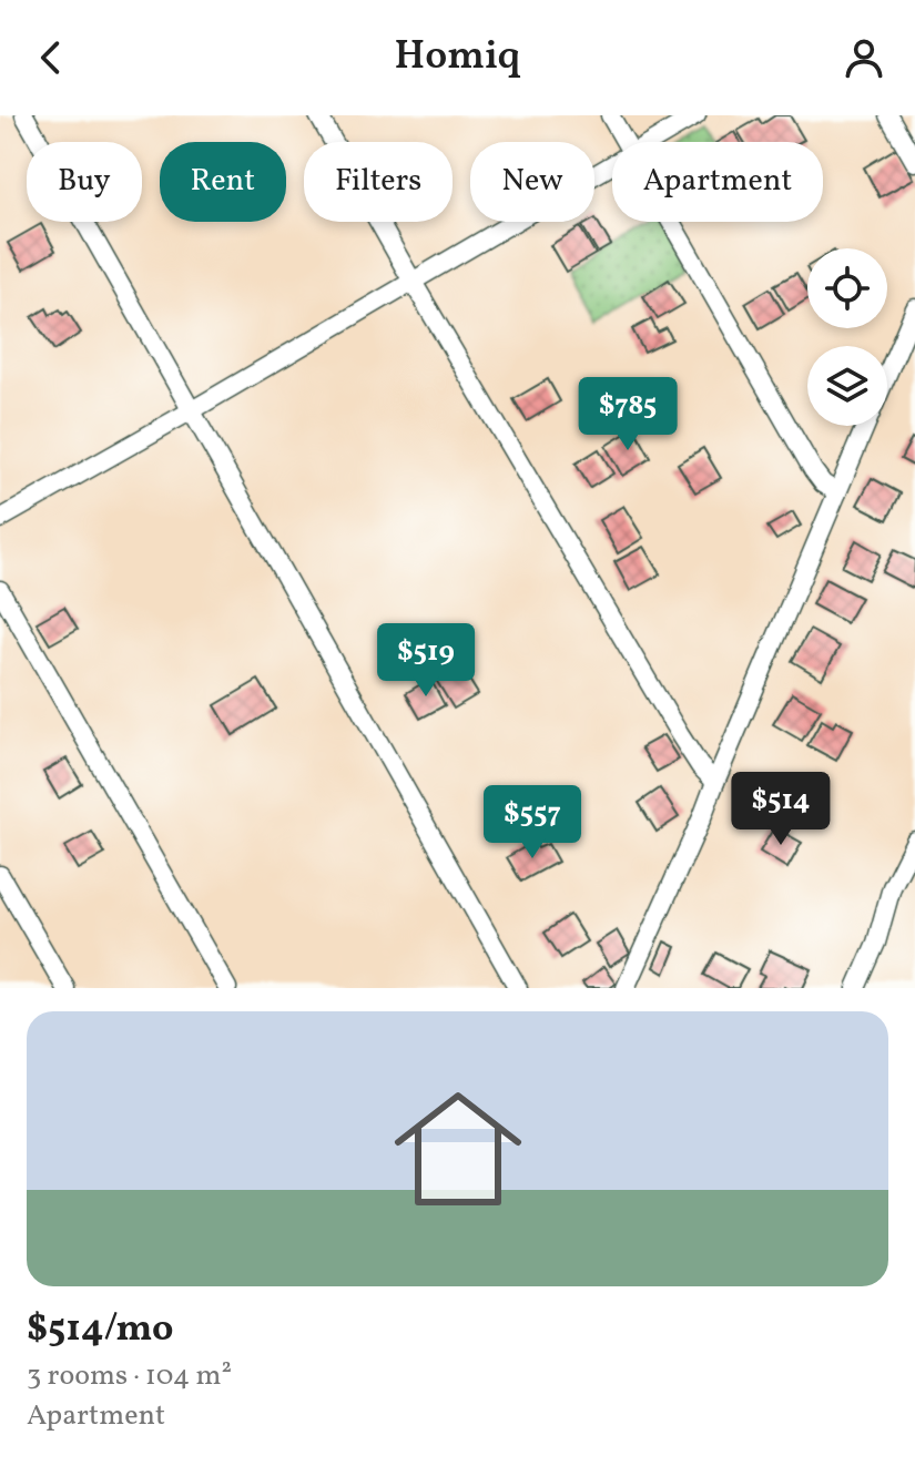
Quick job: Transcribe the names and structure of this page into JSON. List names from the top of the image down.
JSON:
{
  "page": {
    "header": "Homiq",
    "chip": [
      "Buy",
      "Rent",
      "Filters",
      "New",
      "Apartment"
    ],
    "price": [
      "$785",
      "$519",
      "$514",
      "$557"
    ],
    "list": [
      {
        "name": "$514/mo",
        "note": "3 rooms · 104 m² · Apartment"
      }
    ]
  }
}
